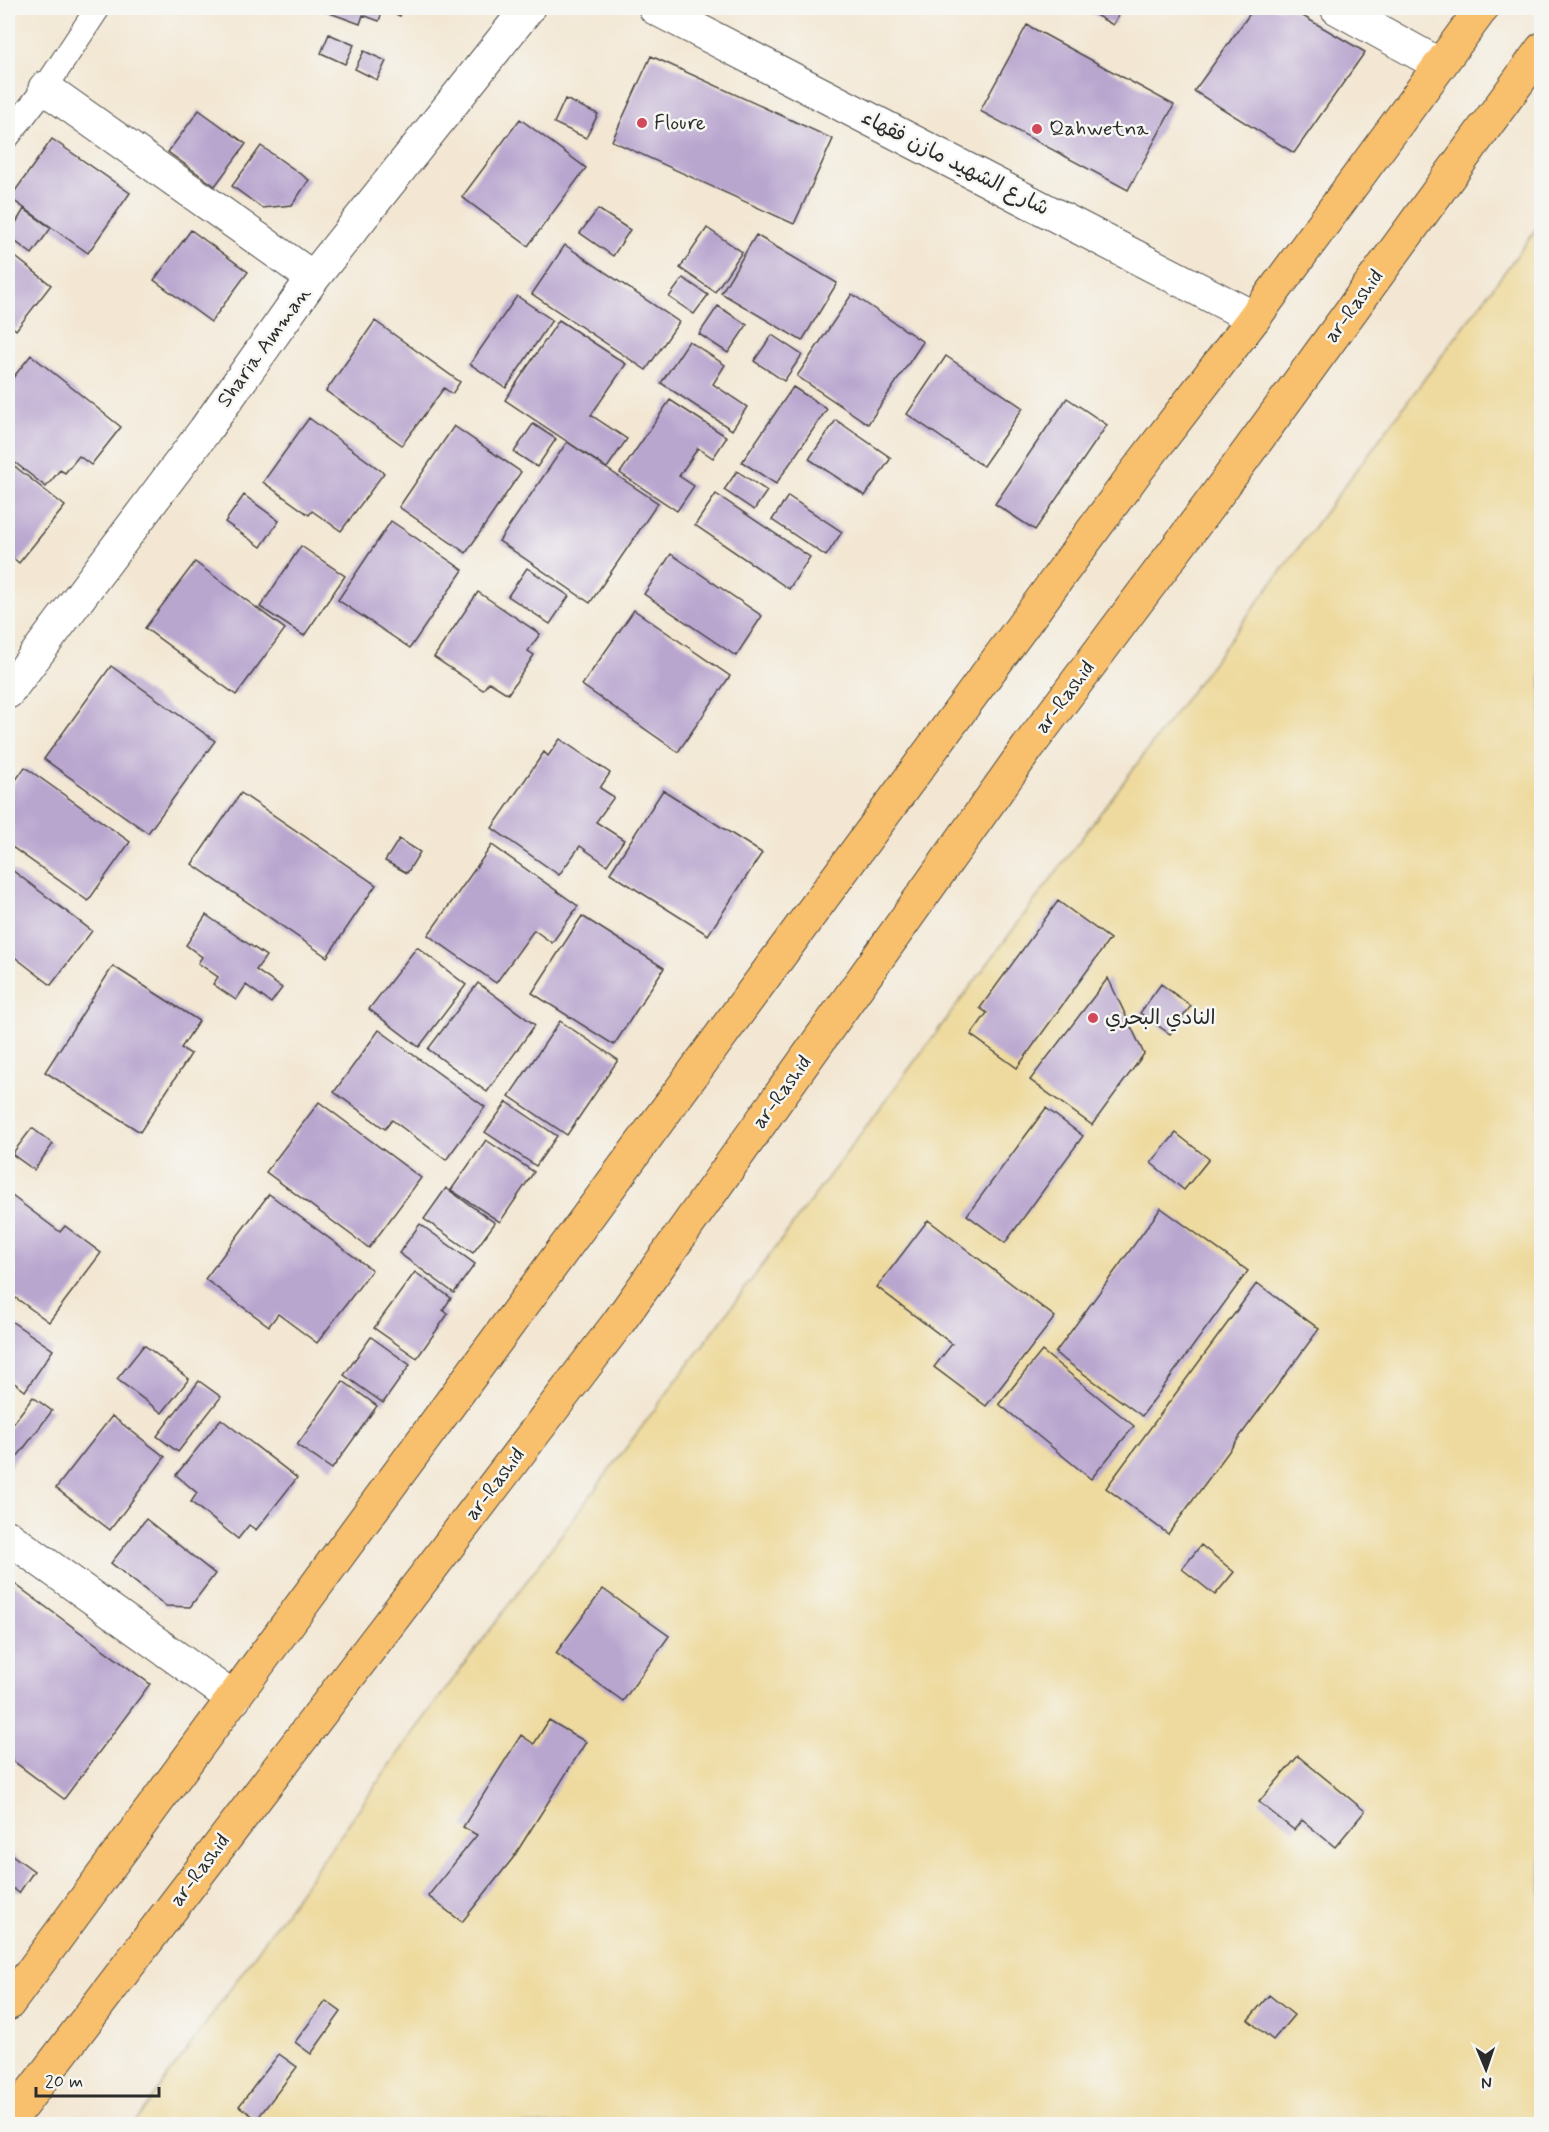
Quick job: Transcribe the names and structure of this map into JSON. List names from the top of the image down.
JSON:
{
  "streets": {
    "main road": ["ar-Rashid"],
    "street": ["شارع الشهيد مازن فقهاء", "Sharia Amman"]
  },
  "places": ["Floure", "Qahwetna", "النادي البحري"],
  "scale_bar": "20 m",
  "north": "bottom"
}
